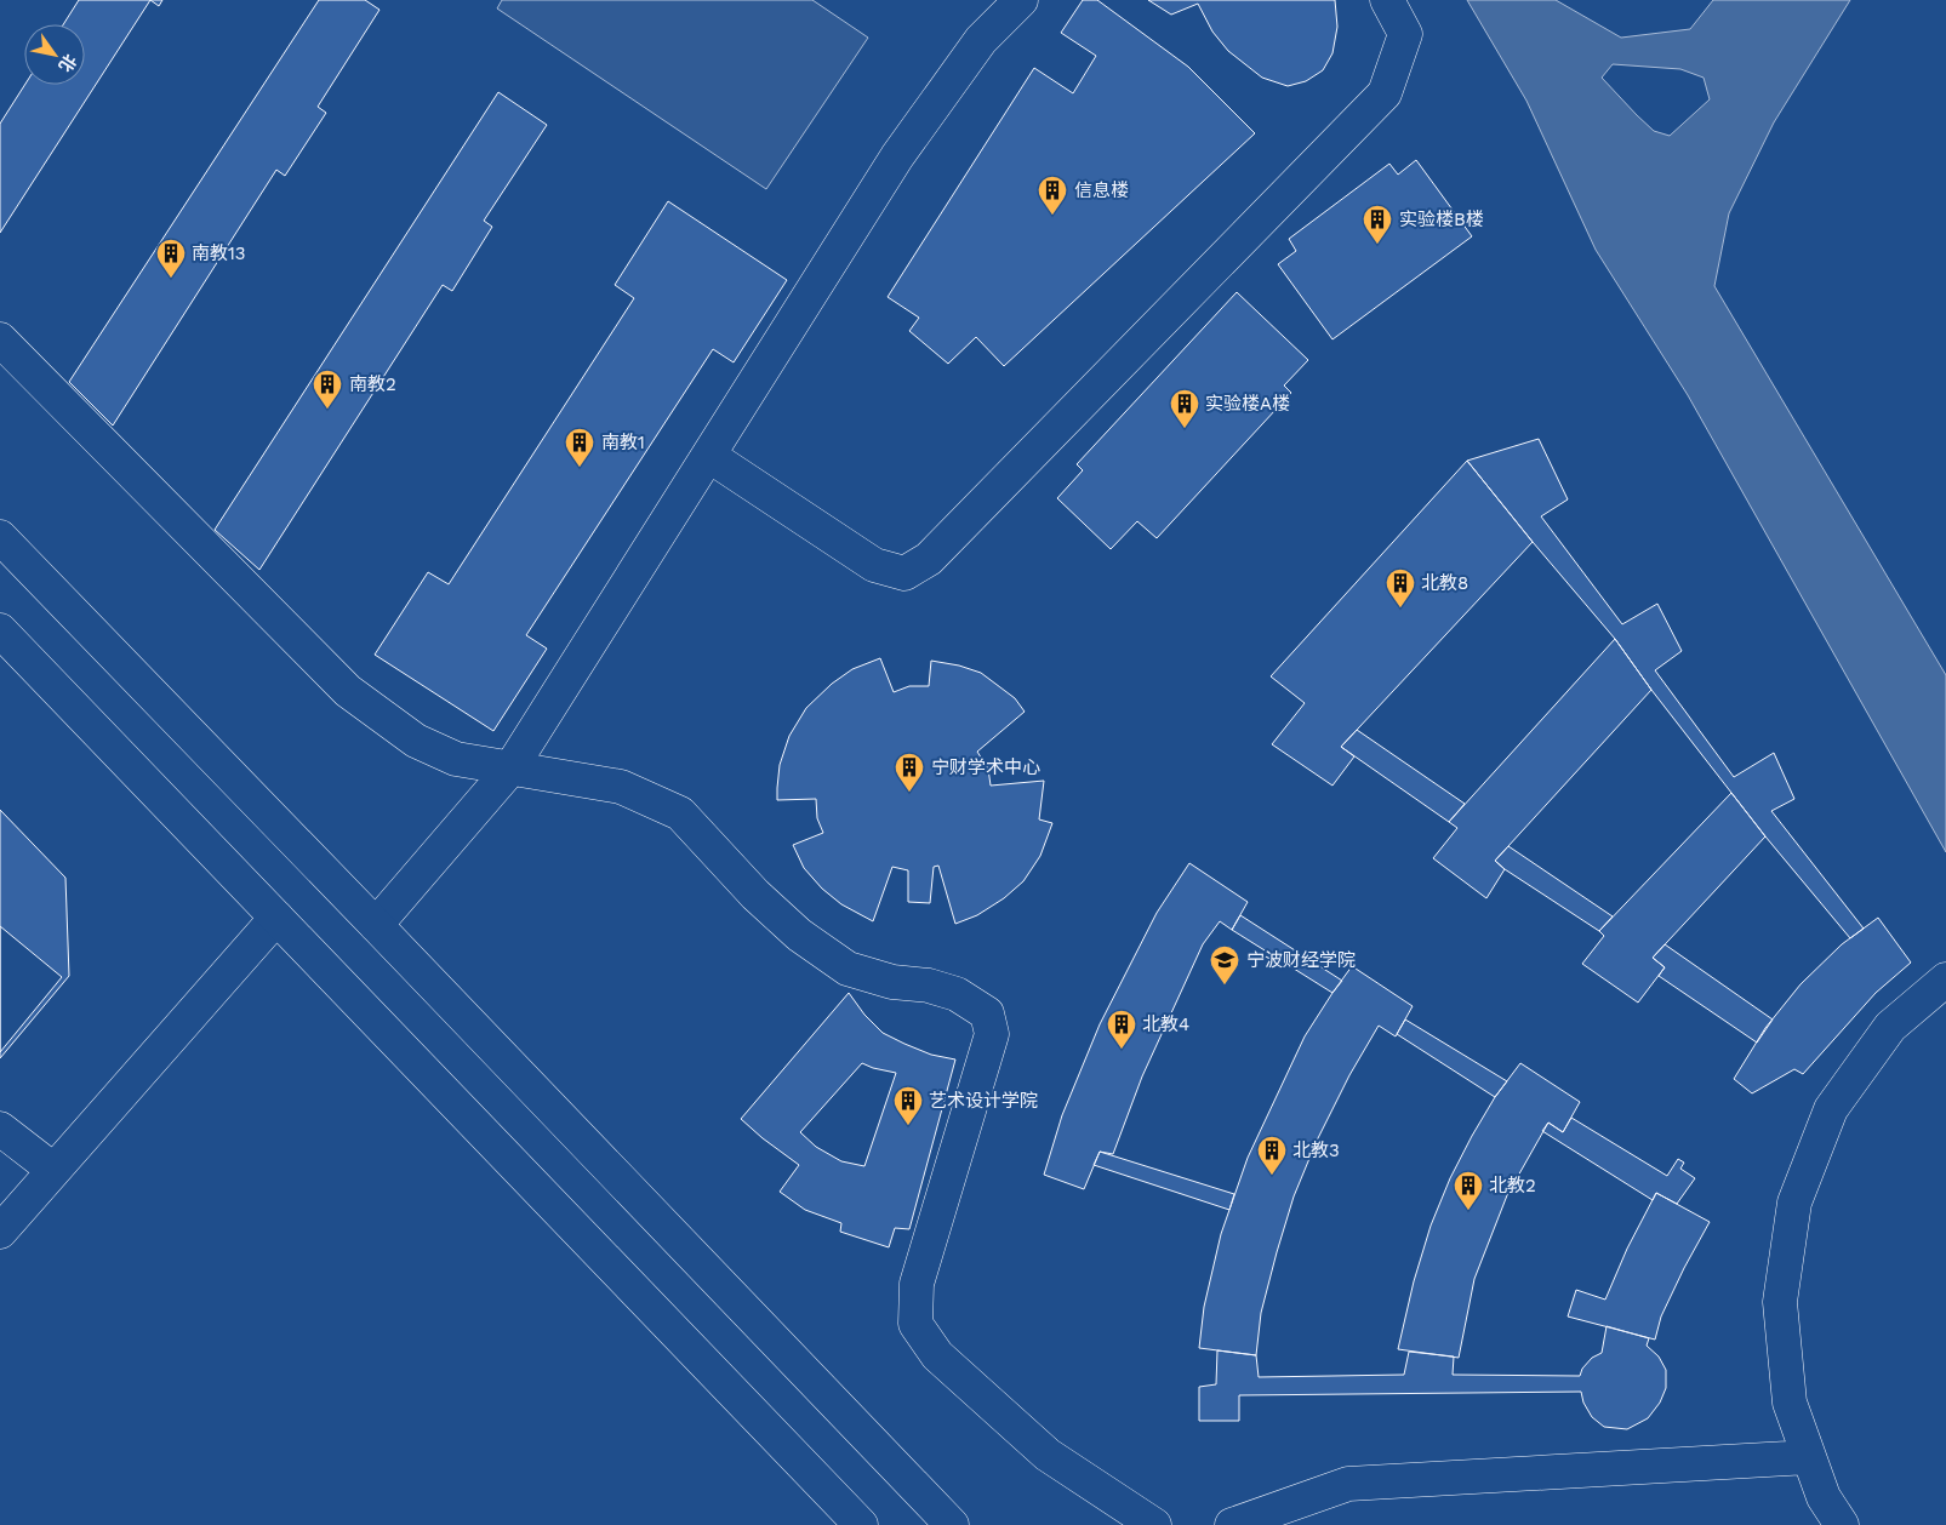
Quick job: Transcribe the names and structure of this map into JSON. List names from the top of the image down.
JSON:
{
  "places": {
    "building": [
      "信息楼",
      "实验楼B楼",
      "南教13",
      "南教2",
      "实验楼A楼",
      "南教1",
      "北教8",
      "宁财学术中心",
      "北教4",
      "艺术设计学院",
      "北教3",
      "北教2"
    ],
    "school or university": ["宁波财经学院"]
  },
  "north": "bottom right"
}
